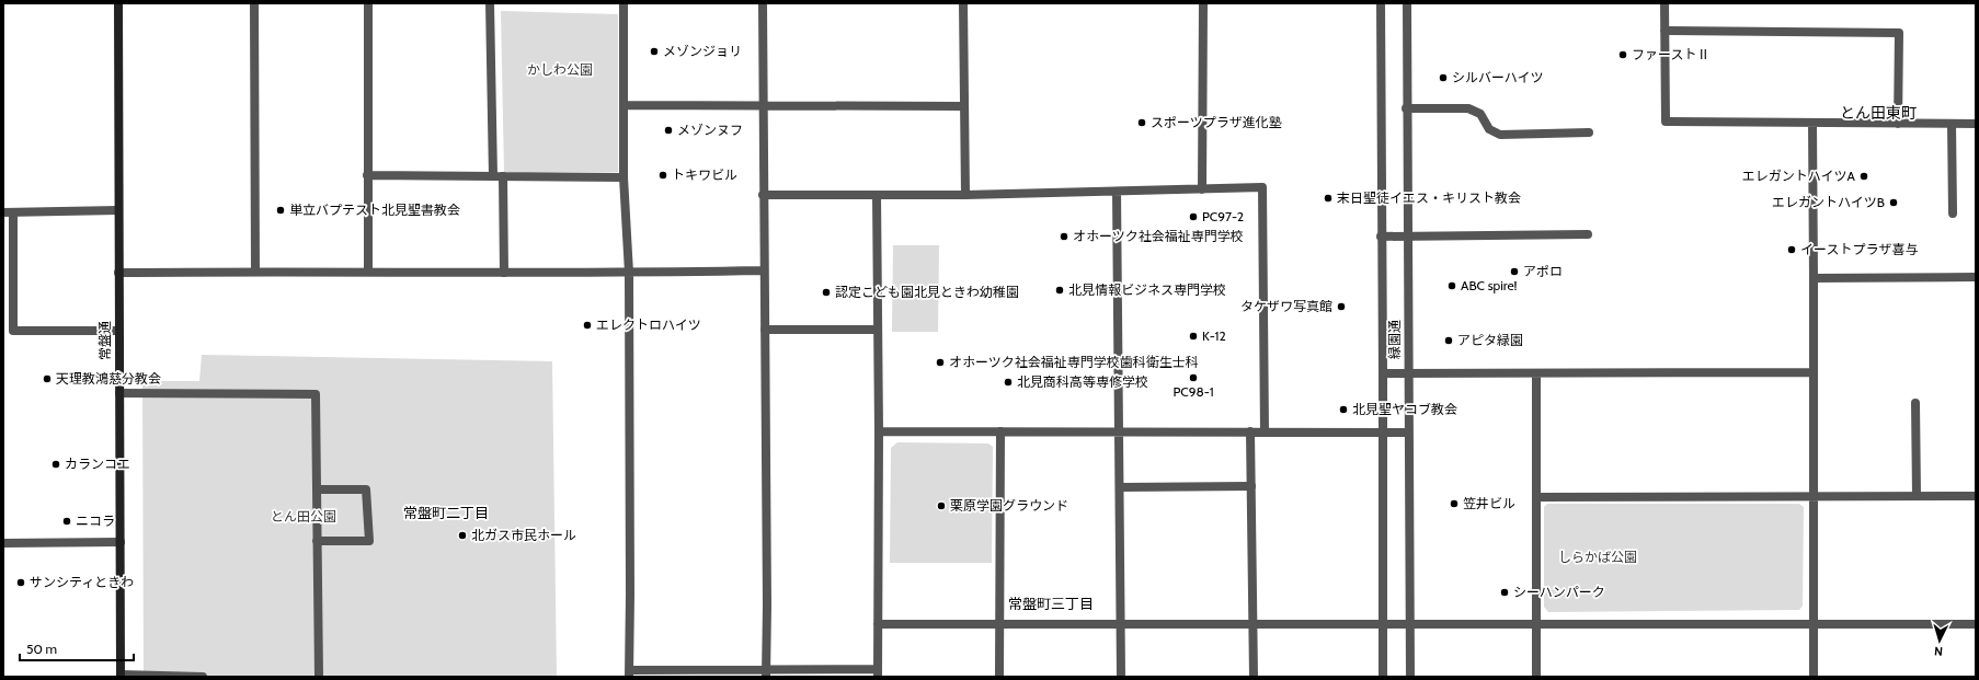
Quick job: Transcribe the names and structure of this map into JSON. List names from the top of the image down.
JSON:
{
  "streets": {
    "main road": ["常盤通"],
    "street": ["緑園通"]
  },
  "districts": ["とん田東町", "常盤町二丁目", "常盤町三丁目"],
  "parks": ["かしわ公園", "とん田公園", "しらかば公園"],
  "places": [
    "メゾンジョリ",
    "ファーストⅡ",
    "シルバーハイツ",
    "スポーツプラザ進化塾",
    "メゾンヌフ",
    "トキワビル",
    "エレガントハイツA",
    "末日聖徒イエス・キリスト教会",
    "エレガントハイツB",
    "単立バプテスト北見聖書教会",
    "PC97-2",
    "オホーツク社会福祉専門学校",
    "イーストプラザ喜与",
    "アポロ",
    "ABC spire!",
    "北見情報ビジネス専門学校",
    "認定こども園北見ときわ幼稚園",
    "タケザワ写真館",
    "エレクトロハイツ",
    "K-12",
    "アピタ緑園",
    "オホーツク社会福祉専門学校歯科衛生士科",
    "PC98-1",
    "天理教鴻慈分教会",
    "北見商科高等専修学校",
    "北見聖ヤコブ教会",
    "カランコエ",
    "笠井ビル",
    "栗原学園グラウンド",
    "ニコラ",
    "北ガス市民ホール",
    "サンシティときわ",
    "シーハンパーク"
  ],
  "scale_bar": "50 m",
  "north": "bottom"
}
